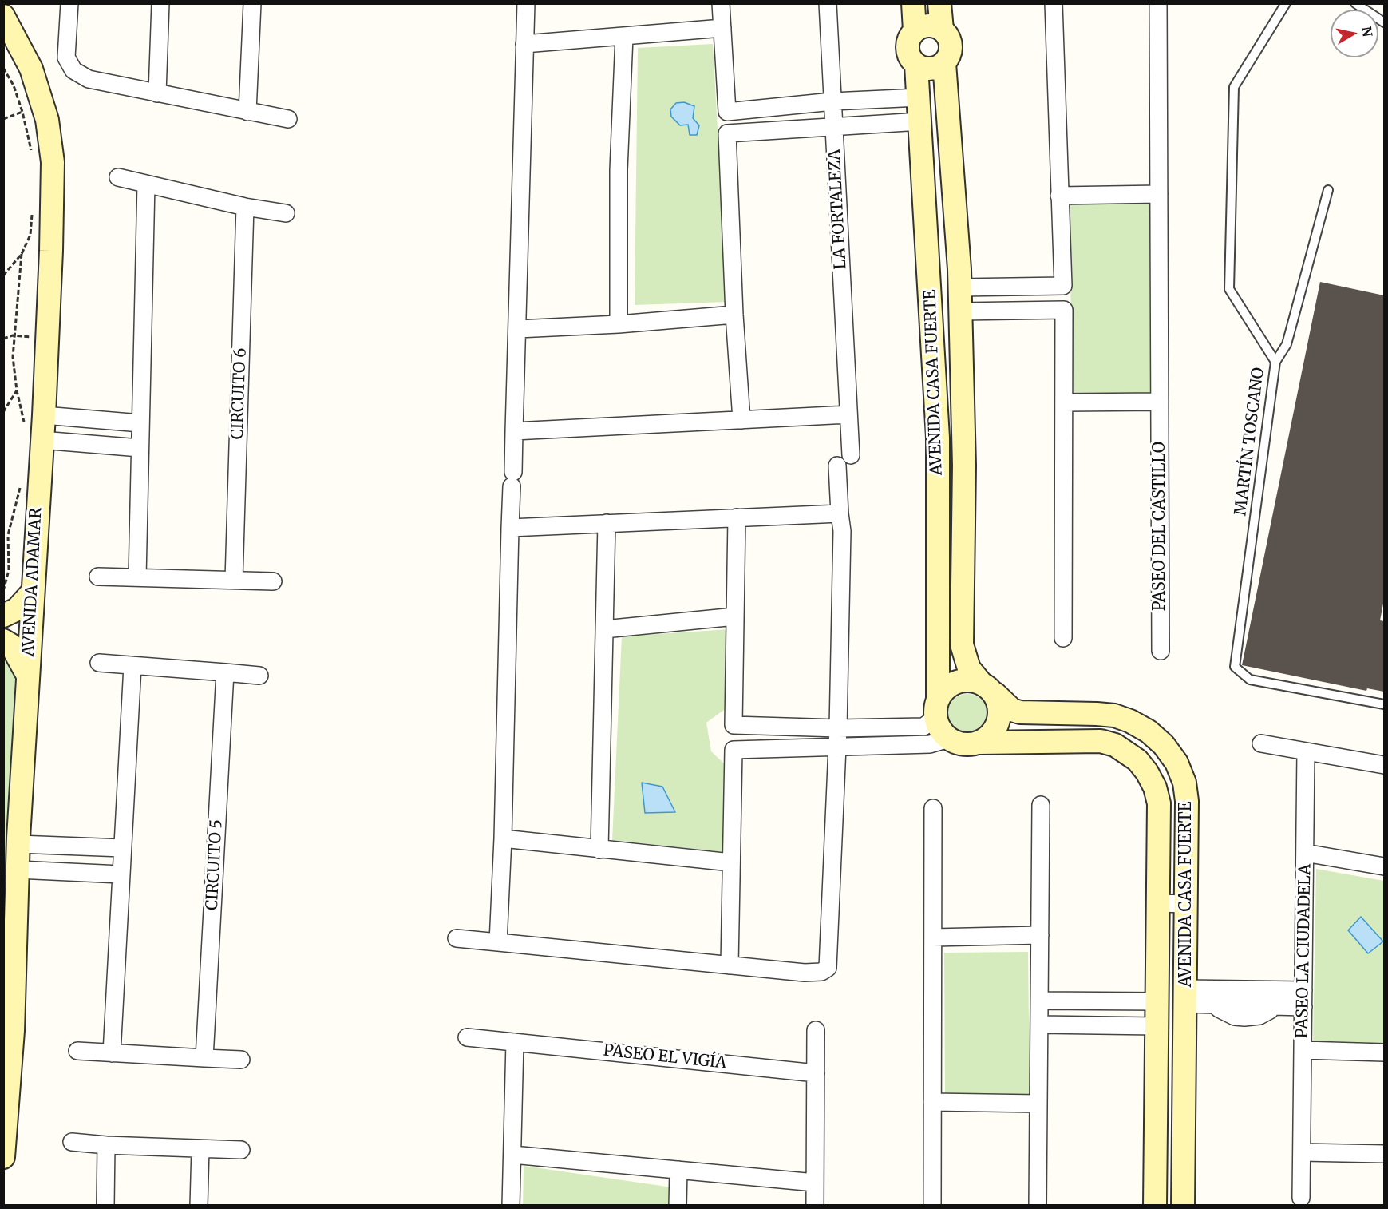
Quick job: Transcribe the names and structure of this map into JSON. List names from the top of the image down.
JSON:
{
  "streets": {
    "street": [
      "LA FORTALEZA",
      "AVENIDA CASA FUERTE",
      "CIRCUITO 6",
      "PASEO DEL CASTILLO",
      "AVENIDA ADAMAR",
      "CIRCUITO 5",
      "PASEO LA CIUDADELA",
      "PASEO EL VIGÍA"
    ],
    "lane": ["MARTÍN TOSCANO"]
  },
  "north": "right"
}
